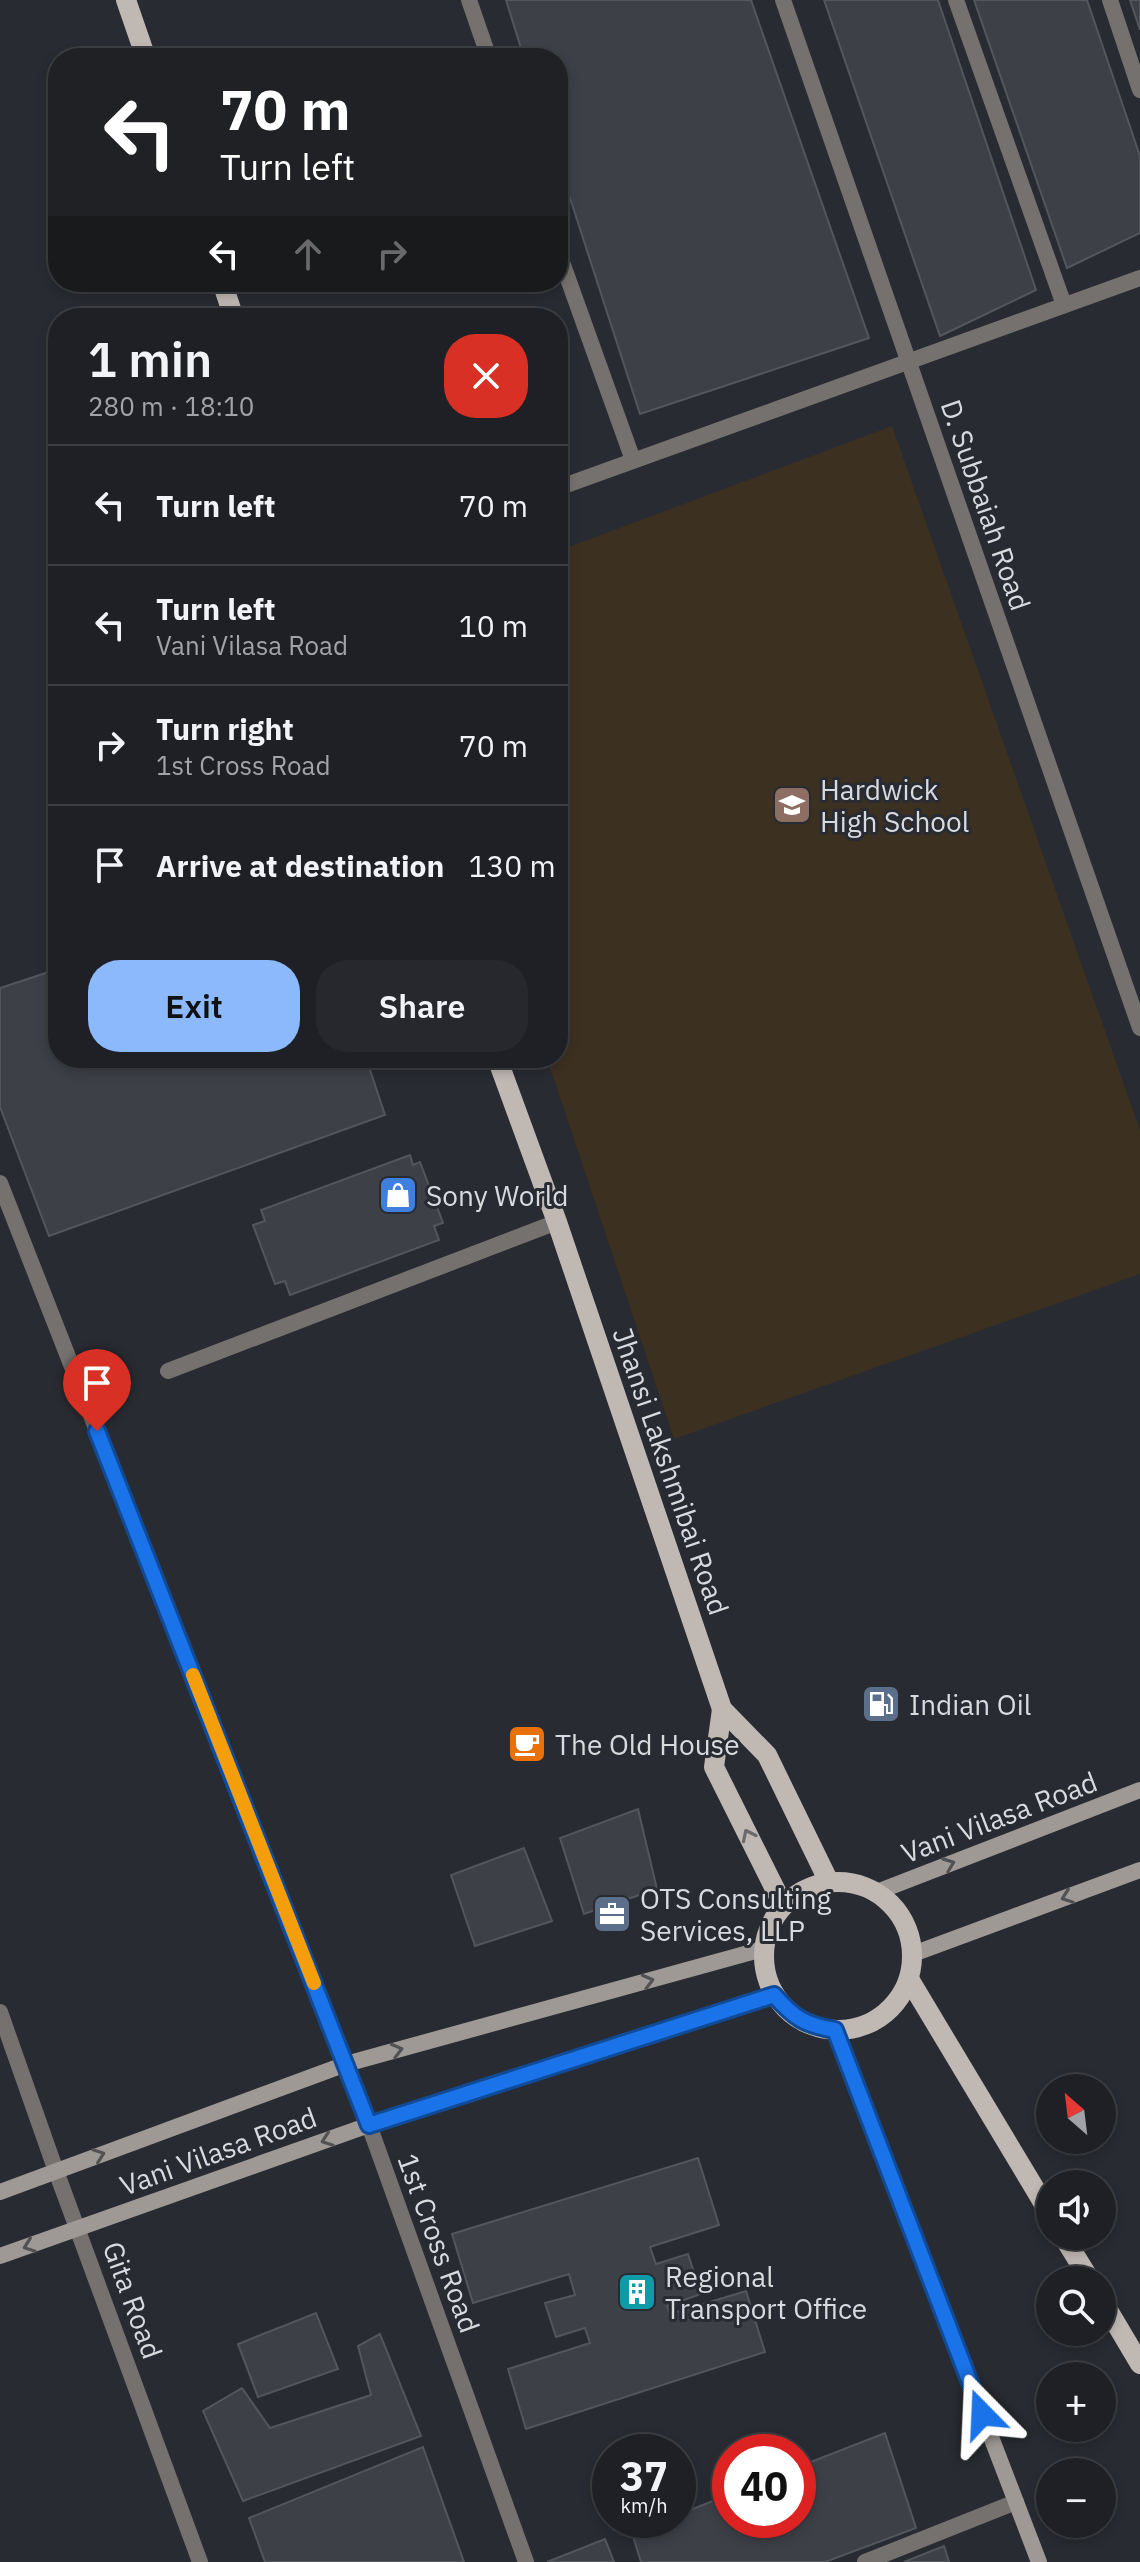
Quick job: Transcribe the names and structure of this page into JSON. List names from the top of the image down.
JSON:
{
  "streets": {
    "main road": ["Jhansi Lakshmibai Road", "Vani Vilasa Road"],
    "street": ["D. Subbaiah Road", "1st Cross Road", "Gita Road"]
  },
  "crossings": [
    ["Jhansi Lakshmibai Road", "Vani Vilasa Road"],
    ["Vani Vilasa Road", "1st Cross Road"],
    ["Vani Vilasa Road", "Gita Road"]
  ],
  "places": {
    "school or university": ["Hardwick High School"],
    "shop": ["Sony World"],
    "fuel station": ["Indian Oil"],
    "cafe": ["The Old House"],
    "office": ["OTS Consulting Services, LLP"],
    "building": ["Regional Transport Office"]
  },
  "north": "top left",
  "page": {
    "turn": ["70 m", "Turn left"],
    "heading": ["1 min", "280 m · 18:10"],
    "list": [
      {
        "name": "Turn left",
        "value": "70 m"
      },
      {
        "name": "Turn left",
        "note": "Vani Vilasa Road",
        "value": "10 m"
      },
      {
        "name": "Turn right",
        "note": "1st Cross Road",
        "value": "70 m"
      },
      {
        "name": "Arrive at destination",
        "value": "130 m"
      }
    ],
    "buttons": ["Exit", "Share"],
    "map_buttons": ["+", "−"],
    "speed": "37 km/h",
    "limit": "40"
  }
}
